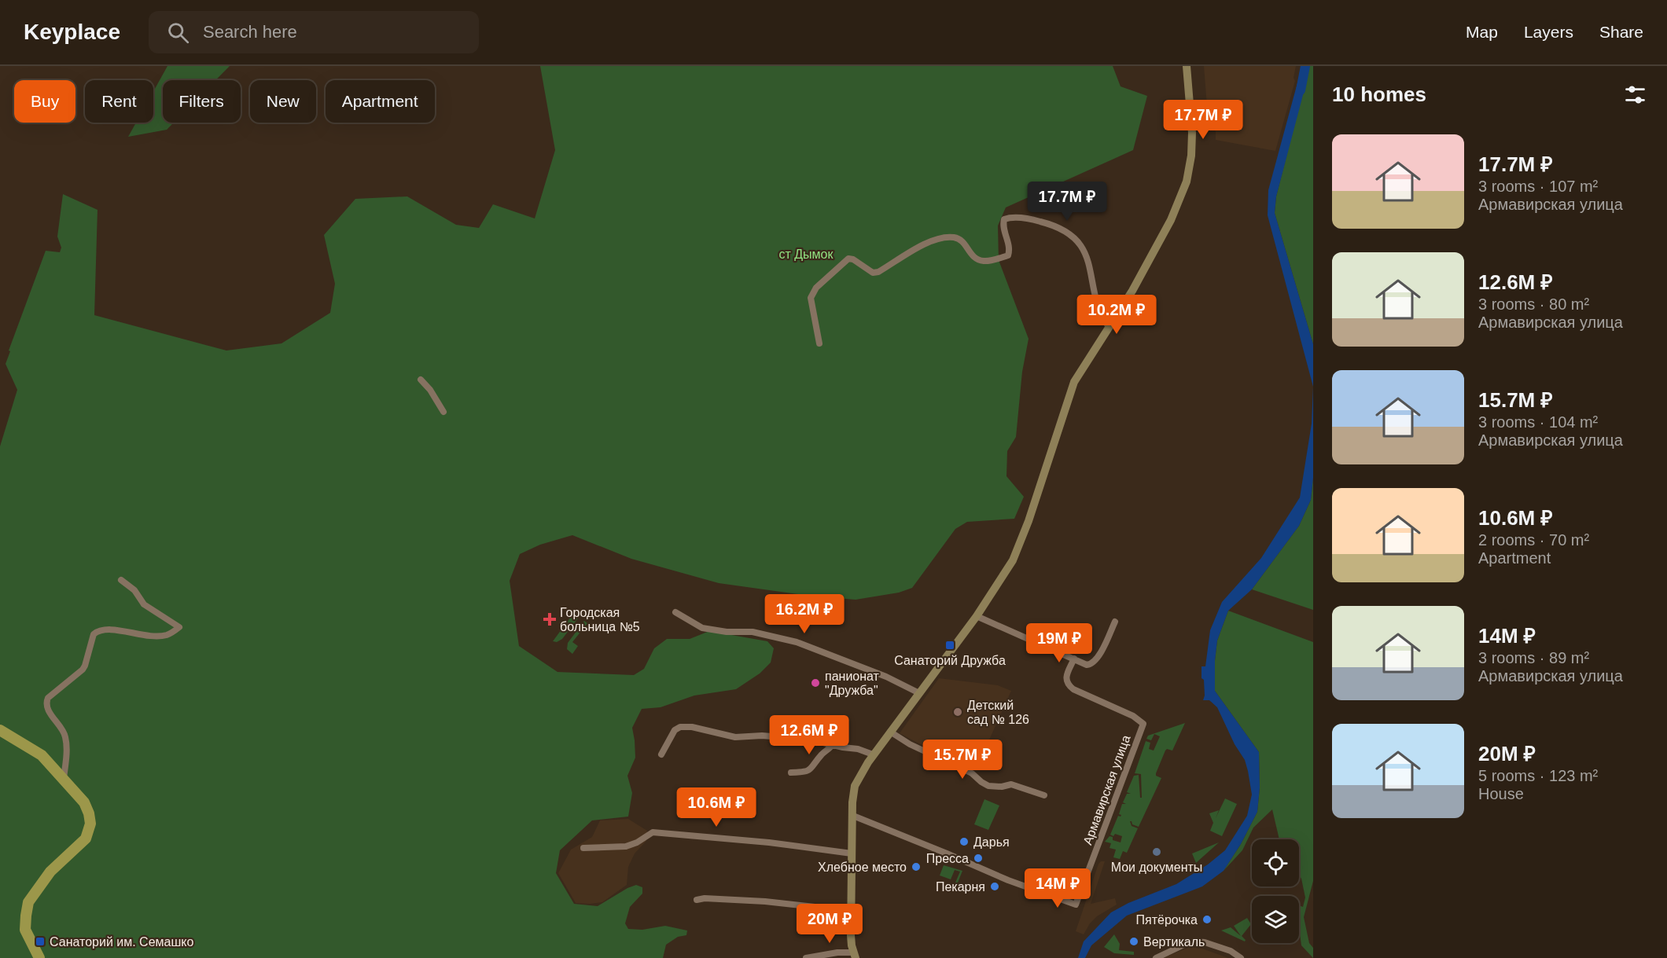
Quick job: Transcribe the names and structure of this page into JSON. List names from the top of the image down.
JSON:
{
  "streets": {
    "street": ["Армавирская улица"]
  },
  "parks": ["ст Дымок"],
  "places": {
    "health": ["Городская больница №5"],
    "transit": ["Санаторий Дружба", "Санаторий им. Семашко"],
    "other": [
      "панионат \"Дружба\"",
      "Детский сад № 126",
      "Дарья",
      "Мои документы",
      "Пресса",
      "Хлебное место",
      "Пекарня",
      "Пятёрочка",
      "Вертикаль"
    ]
  },
  "page": {
    "header": "Keyplace",
    "search": "Search here",
    "nav": ["Map", "Layers", "Share"],
    "heading": "10 homes",
    "chip": [
      "Buy",
      "Rent",
      "Filters",
      "New",
      "Apartment"
    ],
    "price": [
      "17.7M ₽",
      "17.7M ₽",
      "10.2M ₽",
      "16.2M ₽",
      "19M ₽",
      "12.6M ₽",
      "15.7M ₽",
      "10.6M ₽",
      "14M ₽",
      "20M ₽"
    ],
    "list": [
      {
        "name": "17.7M ₽",
        "note": "3 rooms · 107 m² · Армавирская улица"
      },
      {
        "name": "12.6M ₽",
        "note": "3 rooms · 80 m² · Армавирская улица"
      },
      {
        "name": "15.7M ₽",
        "note": "3 rooms · 104 m² · Армавирская улица"
      },
      {
        "name": "10.6M ₽",
        "note": "2 rooms · 70 m² · Apartment"
      },
      {
        "name": "14M ₽",
        "note": "3 rooms · 89 m² · Армавирская улица"
      },
      {
        "name": "20M ₽",
        "note": "5 rooms · 123 m² · House"
      }
    ]
  }
}
